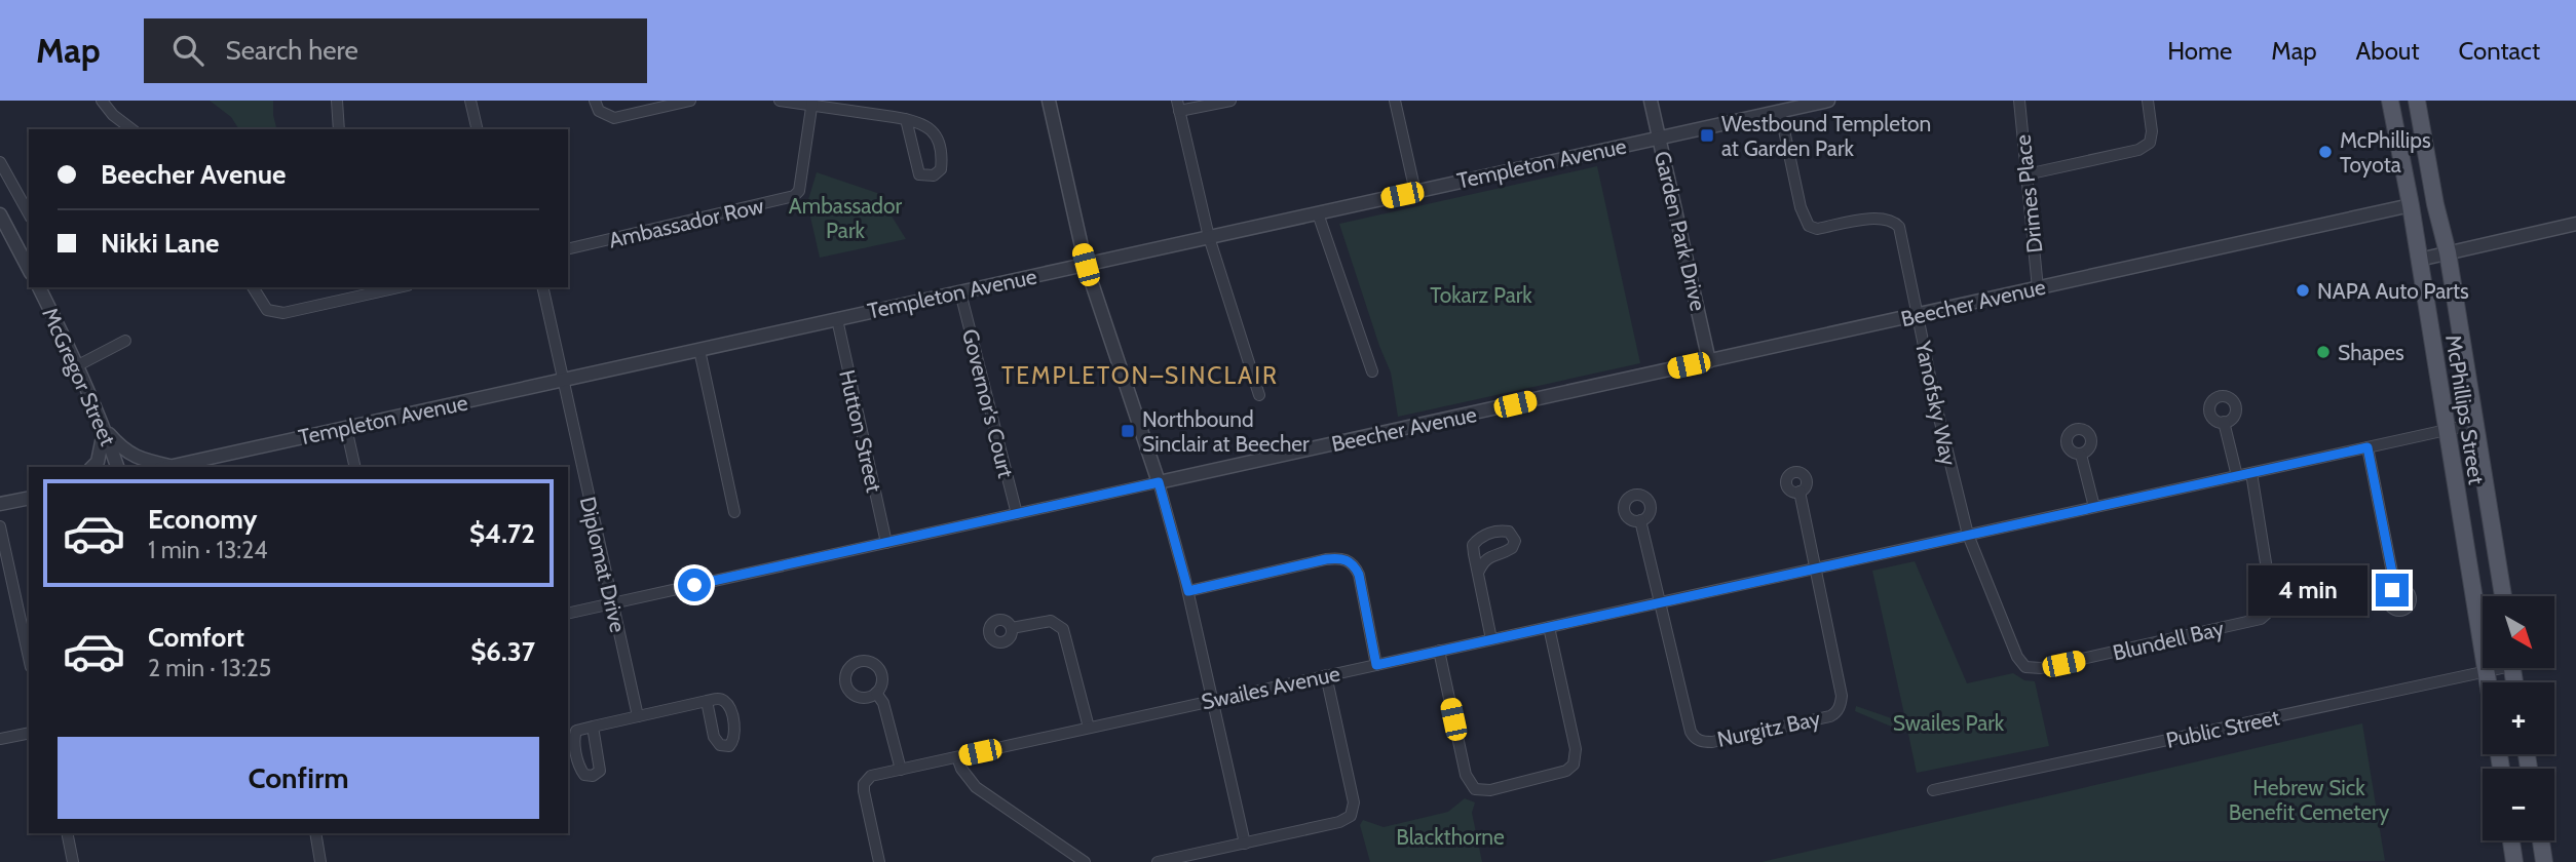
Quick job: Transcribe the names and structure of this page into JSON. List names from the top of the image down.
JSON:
{
  "streets": {
    "main road": ["McPhillips Street"],
    "street": [
      "Templeton Avenue",
      "Drimes Place",
      "Ambassador Row",
      "Garden Park Drive",
      "Beecher Avenue",
      "McGregor Street",
      "Governor's Court",
      "Yanofsky Way",
      "Hutton Street",
      "Diplomat Drive",
      "Blundell Bay",
      "Swailes Avenue",
      "Nurgitz Bay",
      "Public Street"
    ]
  },
  "crossings": [
    ["Templeton Avenue", "Garden Park Drive"],
    ["Templeton Avenue", "Governor's Court"],
    ["Templeton Avenue", "Yanofsky Way"],
    ["Templeton Avenue", "Hutton Street"],
    ["Templeton Avenue", "Diplomat Drive"],
    ["Drimes Place", "Beecher Avenue"],
    ["Garden Park Drive", "Beecher Avenue"],
    ["Beecher Avenue", "Governor's Court"],
    ["Beecher Avenue", "Yanofsky Way"],
    ["Beecher Avenue", "McPhillips Street"],
    ["Beecher Avenue", "Hutton Street"],
    ["Beecher Avenue", "Diplomat Drive"],
    ["Yanofsky Way", "Blundell Bay"],
    ["Yanofsky Way", "Swailes Avenue"],
    ["McPhillips Street", "Swailes Avenue"],
    ["McPhillips Street", "Public Street"],
    ["Blundell Bay", "Swailes Avenue"],
    ["Swailes Avenue", "Nurgitz Bay"]
  ],
  "districts": ["TEMPLETON–SINCLAIR"],
  "parks": [
    "Ambassador Park",
    "Tokarz Park",
    "Swailes Park",
    "Hebrew Sick Benefit Cemetery",
    "Blackthorne"
  ],
  "places": {
    "transit": ["Westbound Templeton at Garden Park", "Northbound Sinclair at Beecher"],
    "other": ["McPhillips Toyota", "NAPA Auto Parts", "Shapes"]
  },
  "north": "bottom right",
  "page": {
    "header": "Map",
    "search": "Search here",
    "nav": [
      "Home",
      "Map",
      "About",
      "Contact"
    ],
    "banner": ["Beecher Avenue", "Nikki Lane"],
    "list": [
      {
        "name": "Economy",
        "note": "1 min · 13:24",
        "value": "$4.72"
      },
      {
        "name": "Comfort",
        "note": "2 min · 13:25",
        "value": "$6.37"
      }
    ],
    "bubble": "4 min",
    "map_buttons": ["+", "−"],
    "buttons": "Confirm"
  }
}
